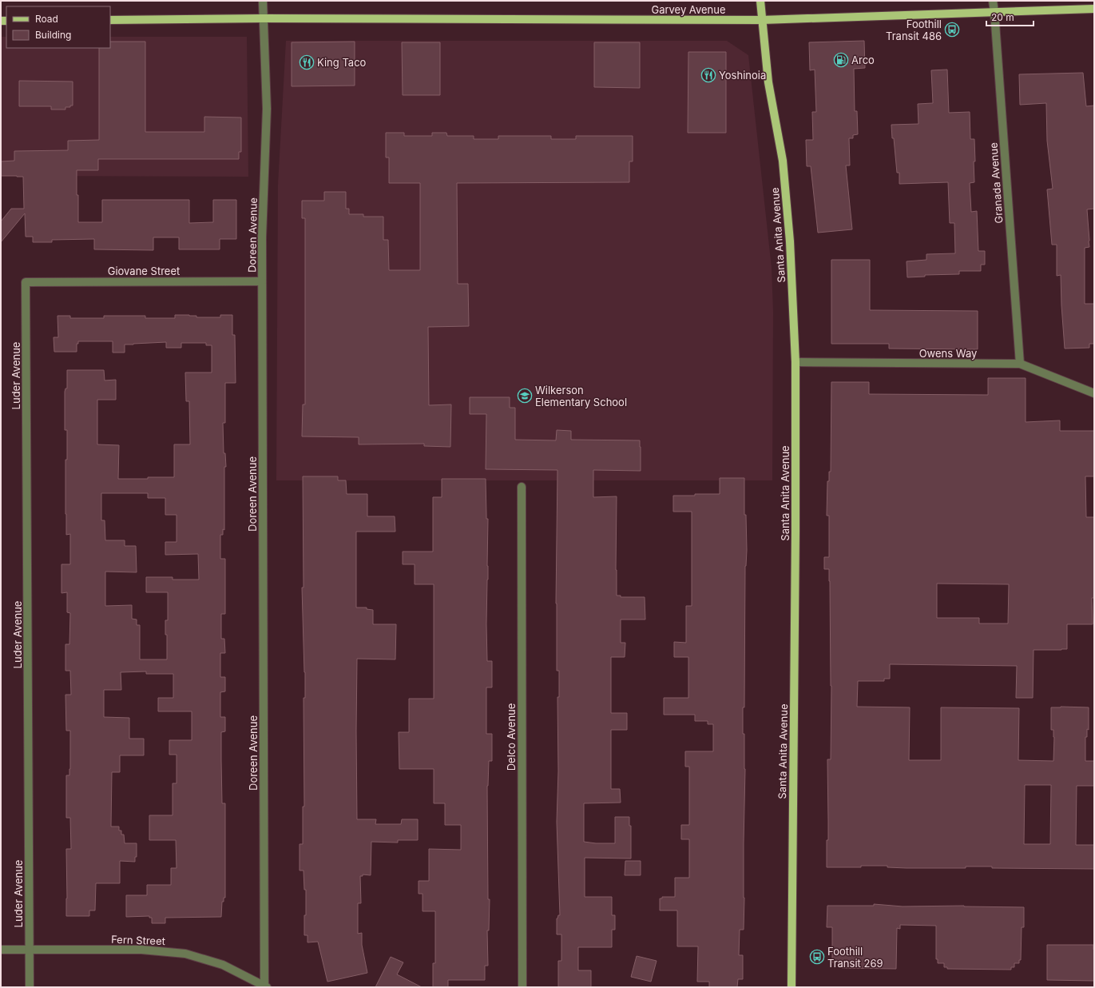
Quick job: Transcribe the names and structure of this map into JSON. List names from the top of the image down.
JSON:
{
  "streets": {
    "main road": ["Garvey Avenue", "Santa Anita Avenue"],
    "street": [
      "Granada Avenue",
      "Doreen Avenue",
      "Giovane Street",
      "Owens Way",
      "Luder Avenue",
      "Delco Avenue",
      "Fern Street"
    ]
  },
  "crossings": [
    ["Garvey Avenue", "Granada Avenue"],
    ["Garvey Avenue", "Doreen Avenue"],
    ["Garvey Avenue", "Santa Anita Avenue"],
    ["Granada Avenue", "Owens Way"],
    ["Doreen Avenue", "Giovane Street"],
    ["Doreen Avenue", "Fern Street"],
    ["Santa Anita Avenue", "Owens Way"],
    ["Giovane Street", "Luder Avenue"],
    ["Luder Avenue", "Fern Street"]
  ],
  "places": {
    "bus stop": ["Foothill Transit 486", "Foothill Transit 269"],
    "fuel station": ["Arco"],
    "restaurant": ["King Taco", "Yoshinoia"],
    "school or university": ["Wilkerson Elementary School"]
  },
  "legend": ["Road", "Building"],
  "scale_bar": "20 m"
}
